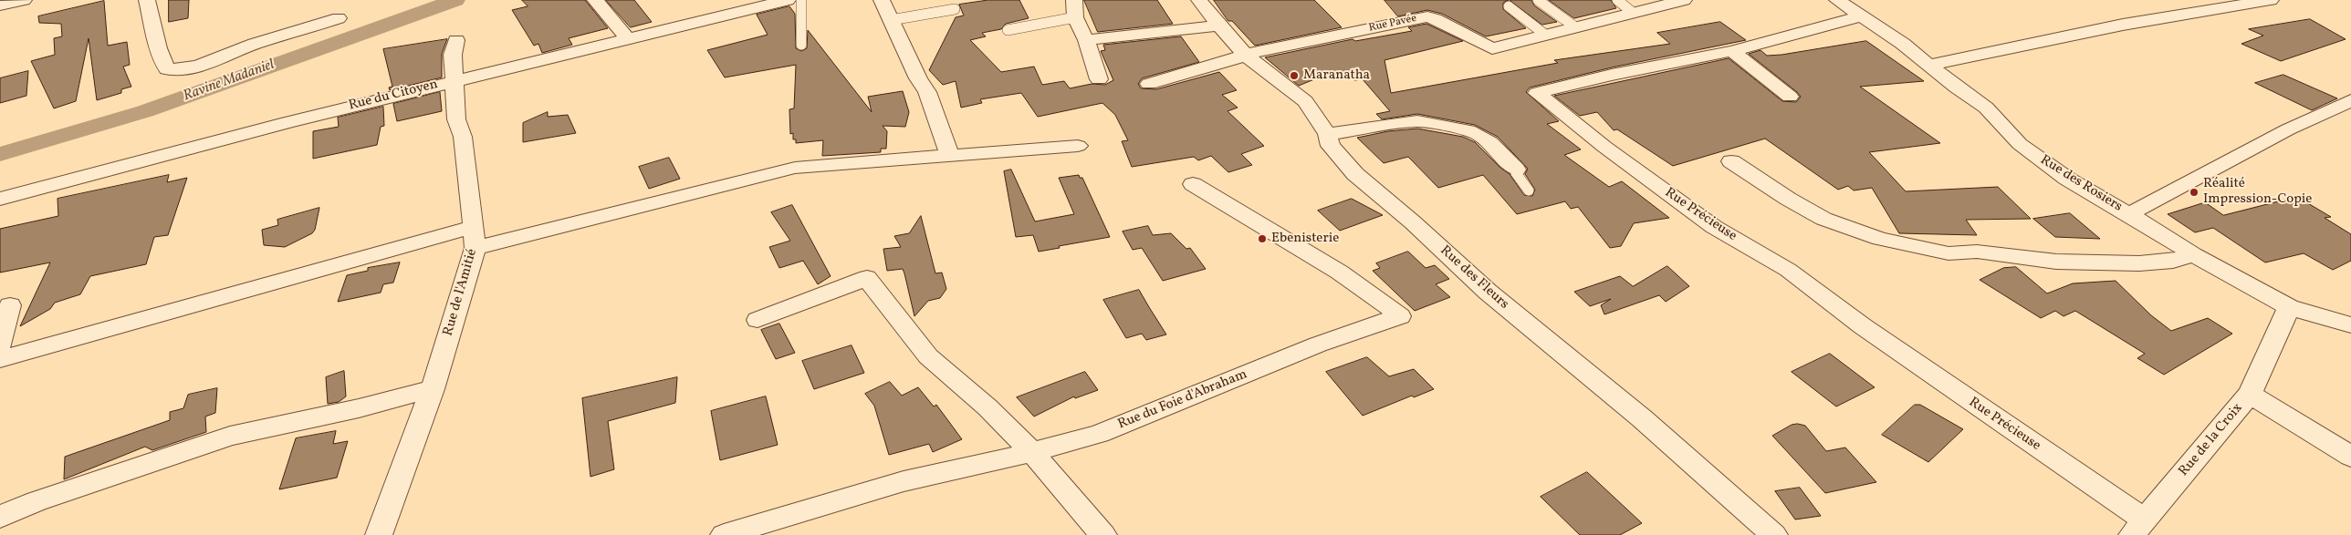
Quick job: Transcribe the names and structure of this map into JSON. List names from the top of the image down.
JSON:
{
  "streets": {
    "street": [
      "Rue Pavée",
      "Rue du Citoyen",
      "Rue des Rosiers",
      "Rue Précieuse",
      "Rue des Fleurs",
      "Rue de l'Amitié",
      "Rue du Foie d'Abraham",
      "Rue de la Croix"
    ]
  },
  "crossings": [
    ["Rue Pavée", "Rue des Fleurs"],
    ["Rue du Citoyen", "Rue de l'Amitié"],
    ["Rue des Rosiers", "Rue Précieuse"],
    ["Rue Précieuse", "Rue de la Croix"]
  ],
  "water": ["Ravine Madaniel"],
  "places": ["Maranatha", "Réalité Impression-Copie", "Ebenisterie"]
}
